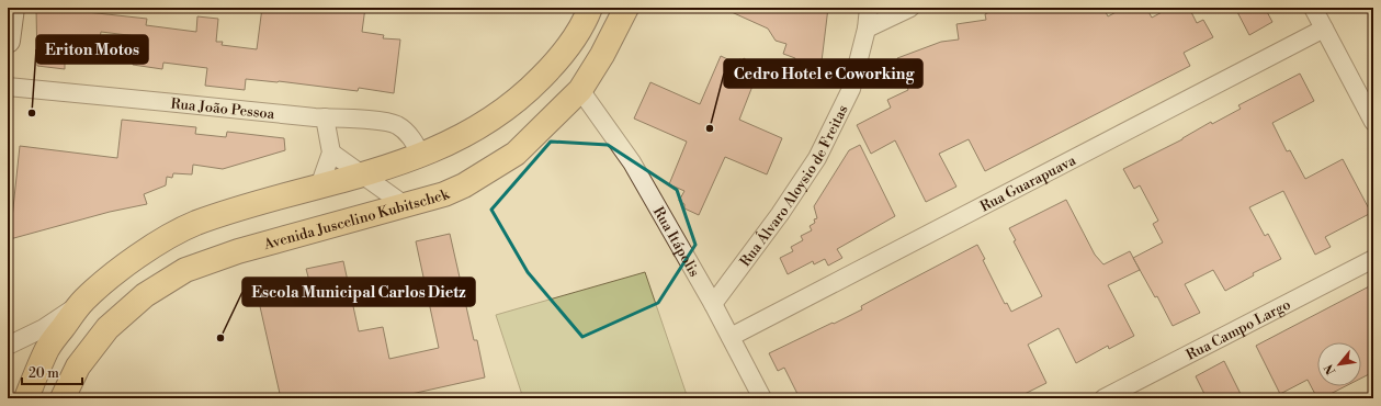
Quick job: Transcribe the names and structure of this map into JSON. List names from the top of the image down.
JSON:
{
  "streets": {
    "main road": ["Avenida Juscelino Kubitschek"],
    "street": [
      "Rua João Pessoa",
      "Rua Guarapuava",
      "Rua Álvaro Aloysio de Freitas",
      "Rua Itápolis",
      "Rua Campo Largo"
    ]
  },
  "crossings": [
    ["Rua Guarapuava", "Rua Itápolis"],
    ["Rua Álvaro Aloysio de Freitas", "Rua Itápolis"],
    ["Avenida Juscelino Kubitschek", "Rua Itápolis"]
  ],
  "places": ["Eriton Motos", "Cedro Hotel e Coworking", "Escola Municipal Carlos Dietz"],
  "scale_bar": "20 m",
  "north": "bottom left"
}
